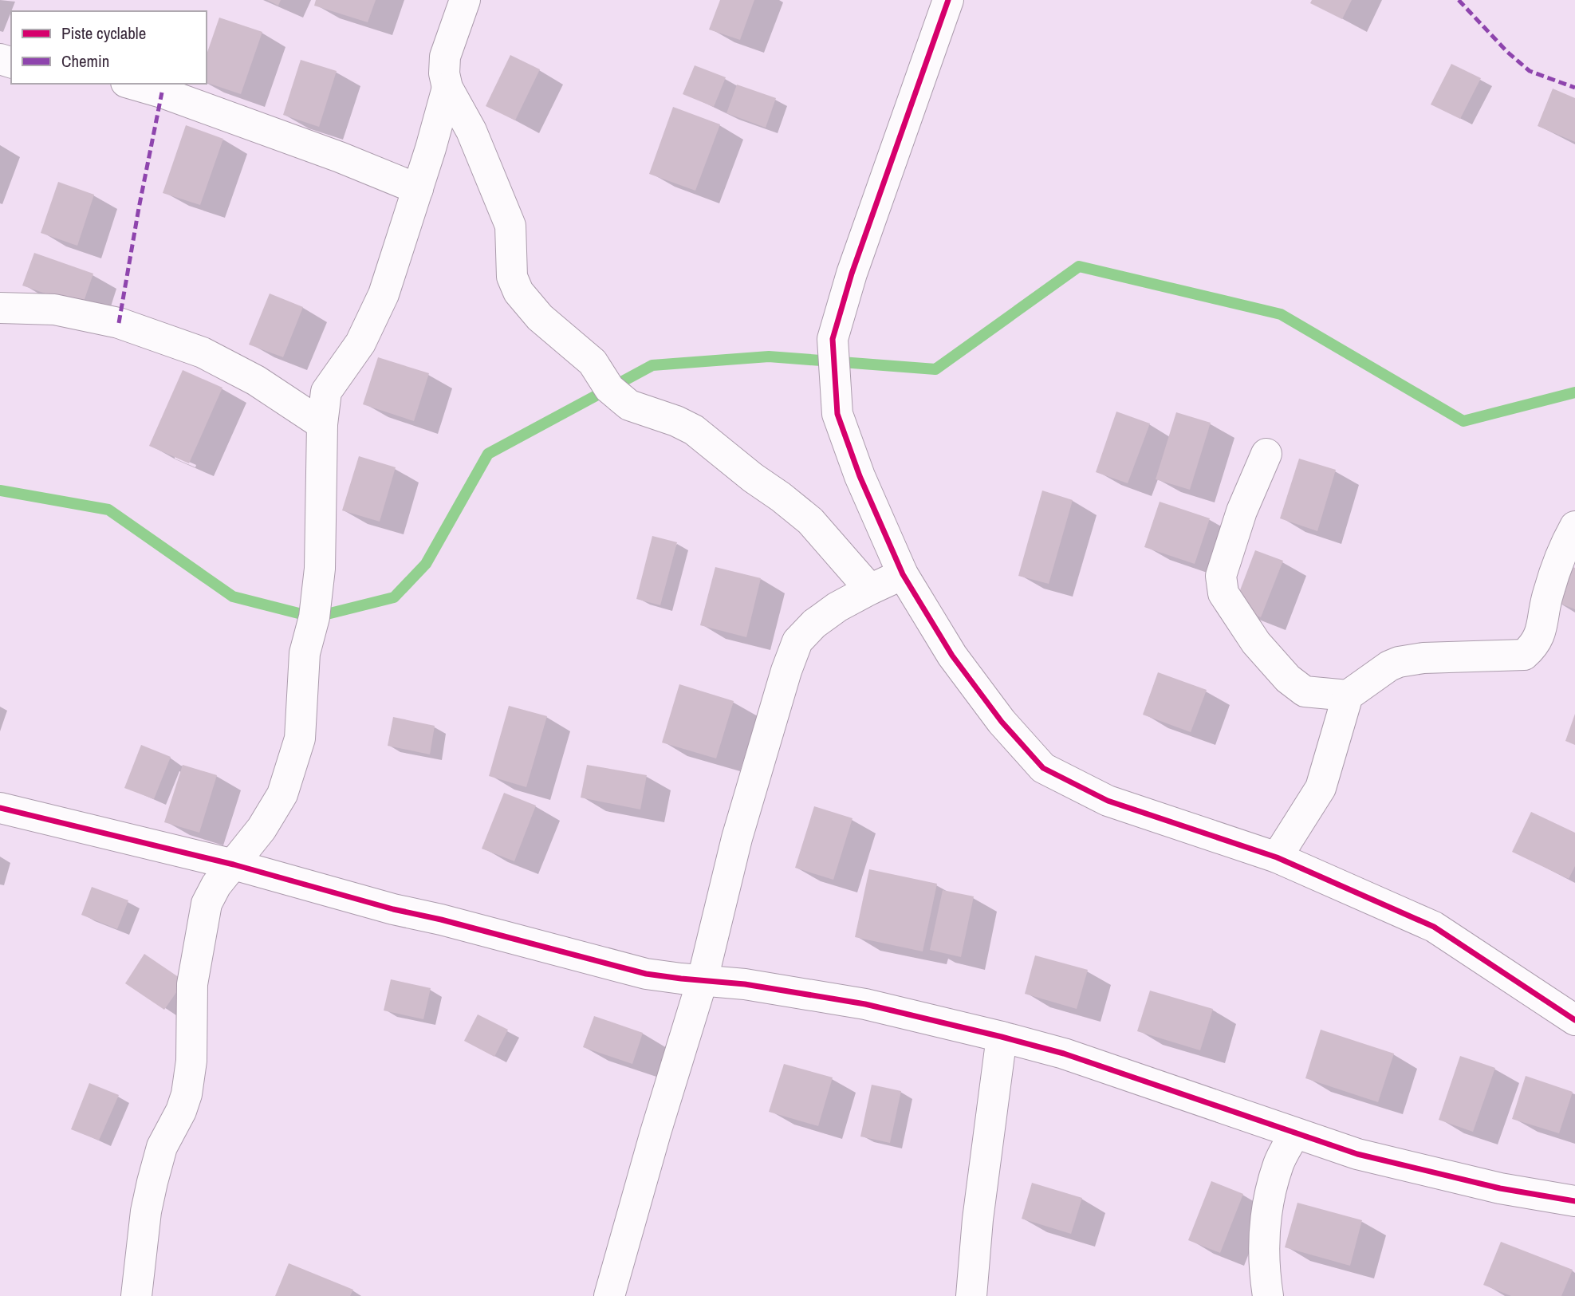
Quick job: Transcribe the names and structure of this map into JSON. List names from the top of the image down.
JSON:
{
  "legend": ["Piste cyclable", "Chemin"]
}
